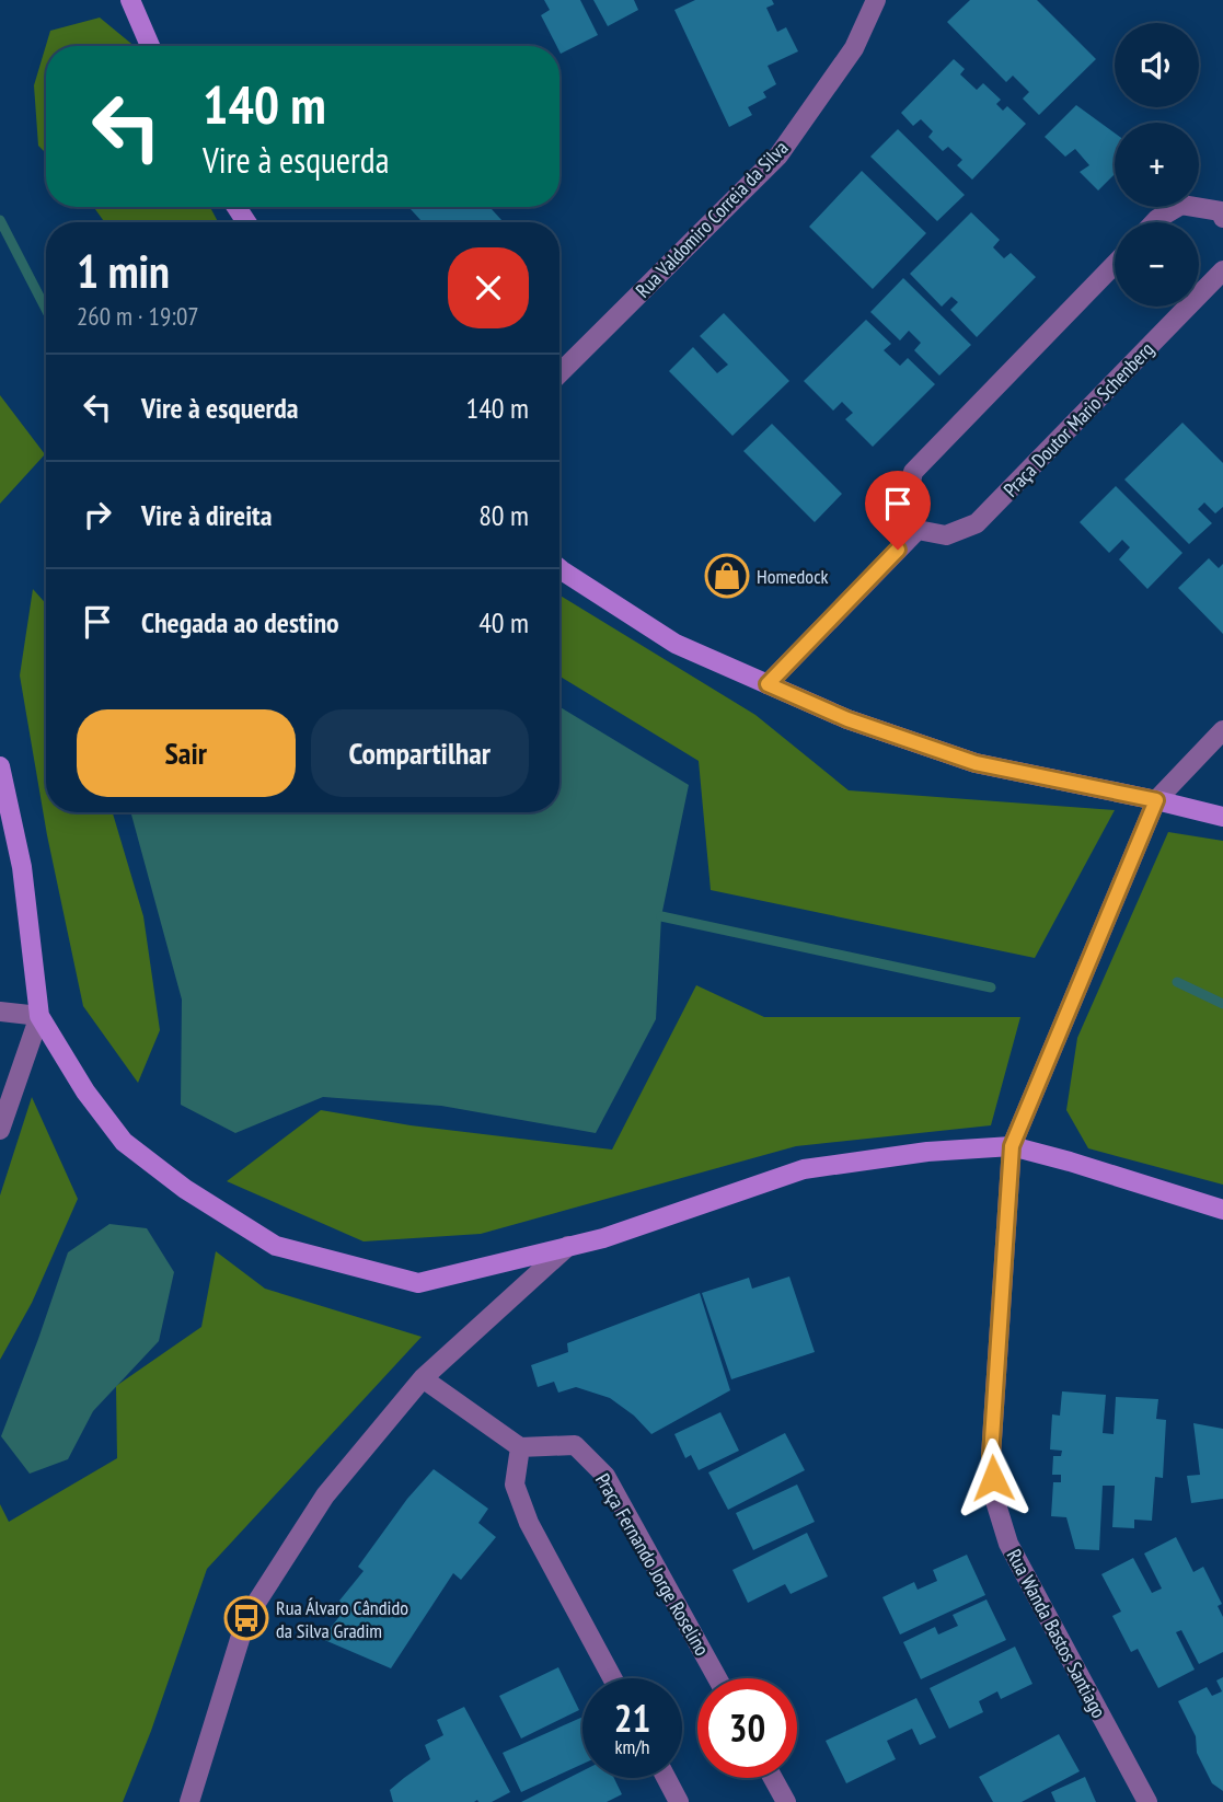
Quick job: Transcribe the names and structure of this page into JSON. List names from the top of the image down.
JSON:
{
  "streets": {
    "street": [
      "Rua Valdomiro Correia da Silva",
      "Praça Doutor Mario Schenberg",
      "Praça Fernando Jorge Roselino",
      "Rua Wanda Bastos Santiago"
    ]
  },
  "places": {
    "shop": ["Homedock"],
    "bus stop": ["Rua Álvaro Cândido da Silva Gradim"]
  },
  "page": {
    "map_buttons": ["+", "−"],
    "turn": ["140 m", "Vire à esquerda"],
    "heading": ["1 min", "260 m · 19:07"],
    "list": [
      {
        "name": "Vire à esquerda",
        "value": "140 m"
      },
      {
        "name": "Vire à direita",
        "value": "80 m"
      },
      {
        "name": "Chegada ao destino",
        "value": "40 m"
      }
    ],
    "buttons": ["Sair", "Compartilhar"],
    "speed": "21 km/h",
    "limit": "30"
  }
}
